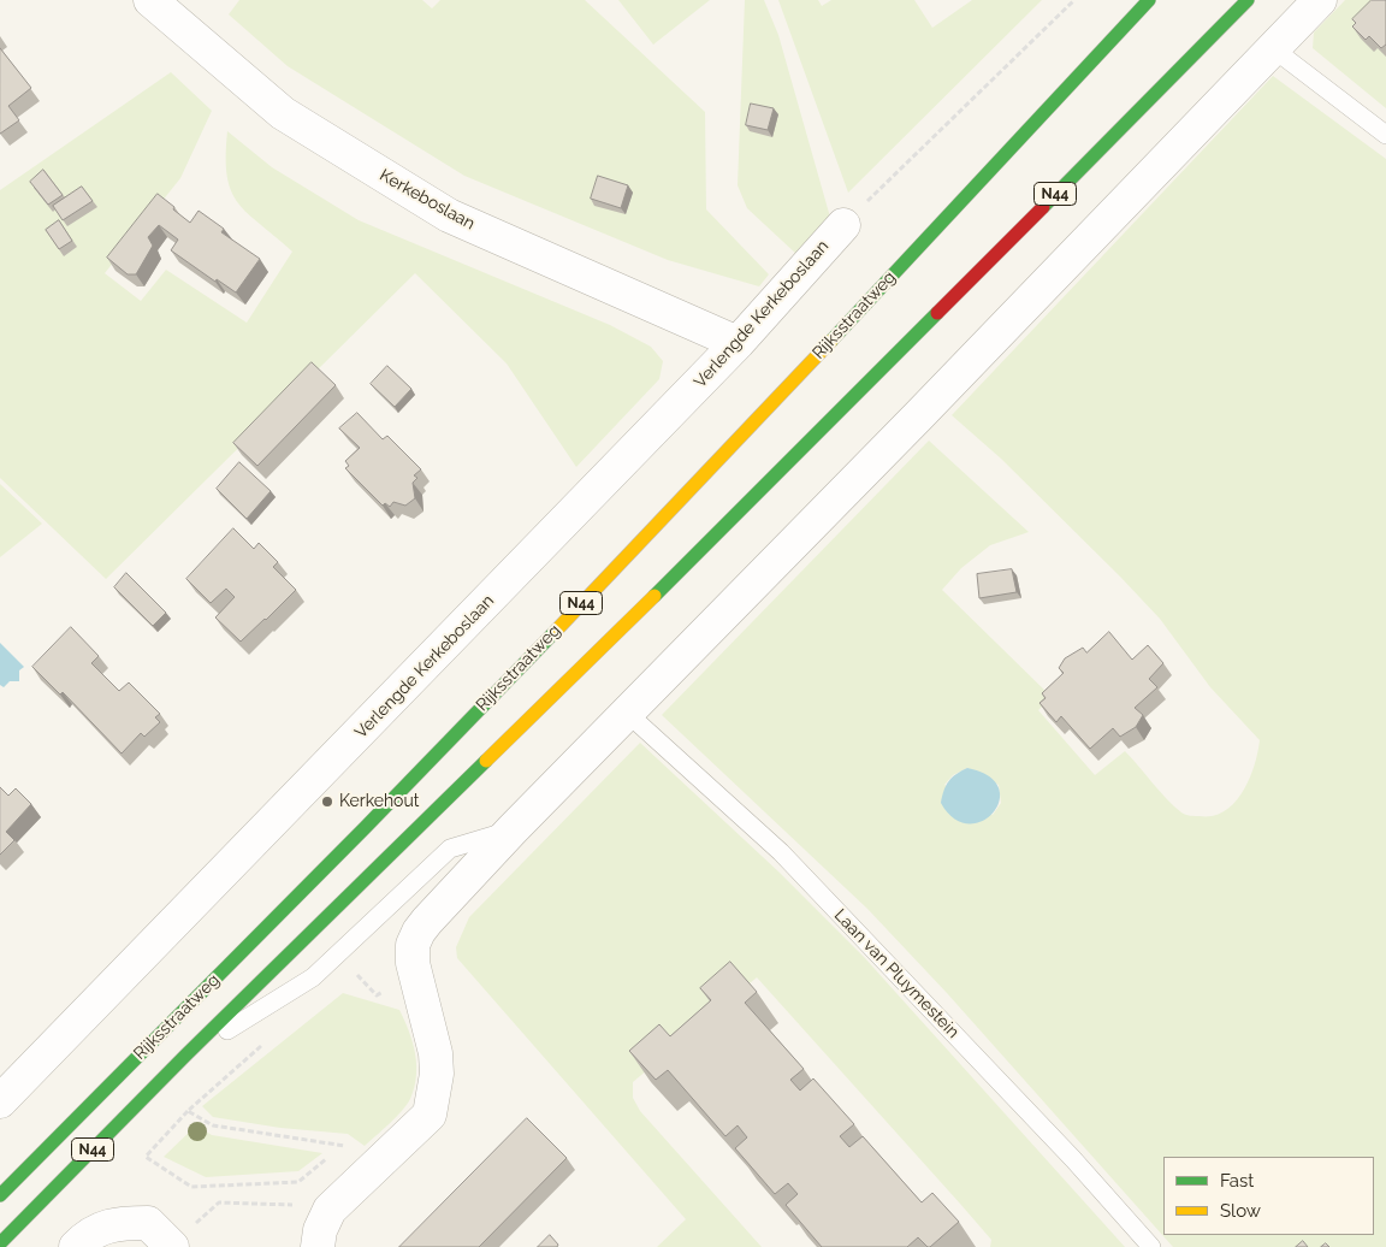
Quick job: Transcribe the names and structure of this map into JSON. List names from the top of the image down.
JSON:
{
  "streets": {
    "main road": ["N44", "Rijksstraatweg"],
    "street": ["Kerkeboslaan", "Verlengde Kerkeboslaan"],
    "lane": ["Laan van Pluymestein"]
  },
  "crossings": [
    ["Kerkeboslaan", "Verlengde Kerkeboslaan"],
    ["Rijksstraatweg", "Laan van Pluymestein"]
  ],
  "places": ["Kerkehout"],
  "legend": ["Fast", "Slow"]
}
